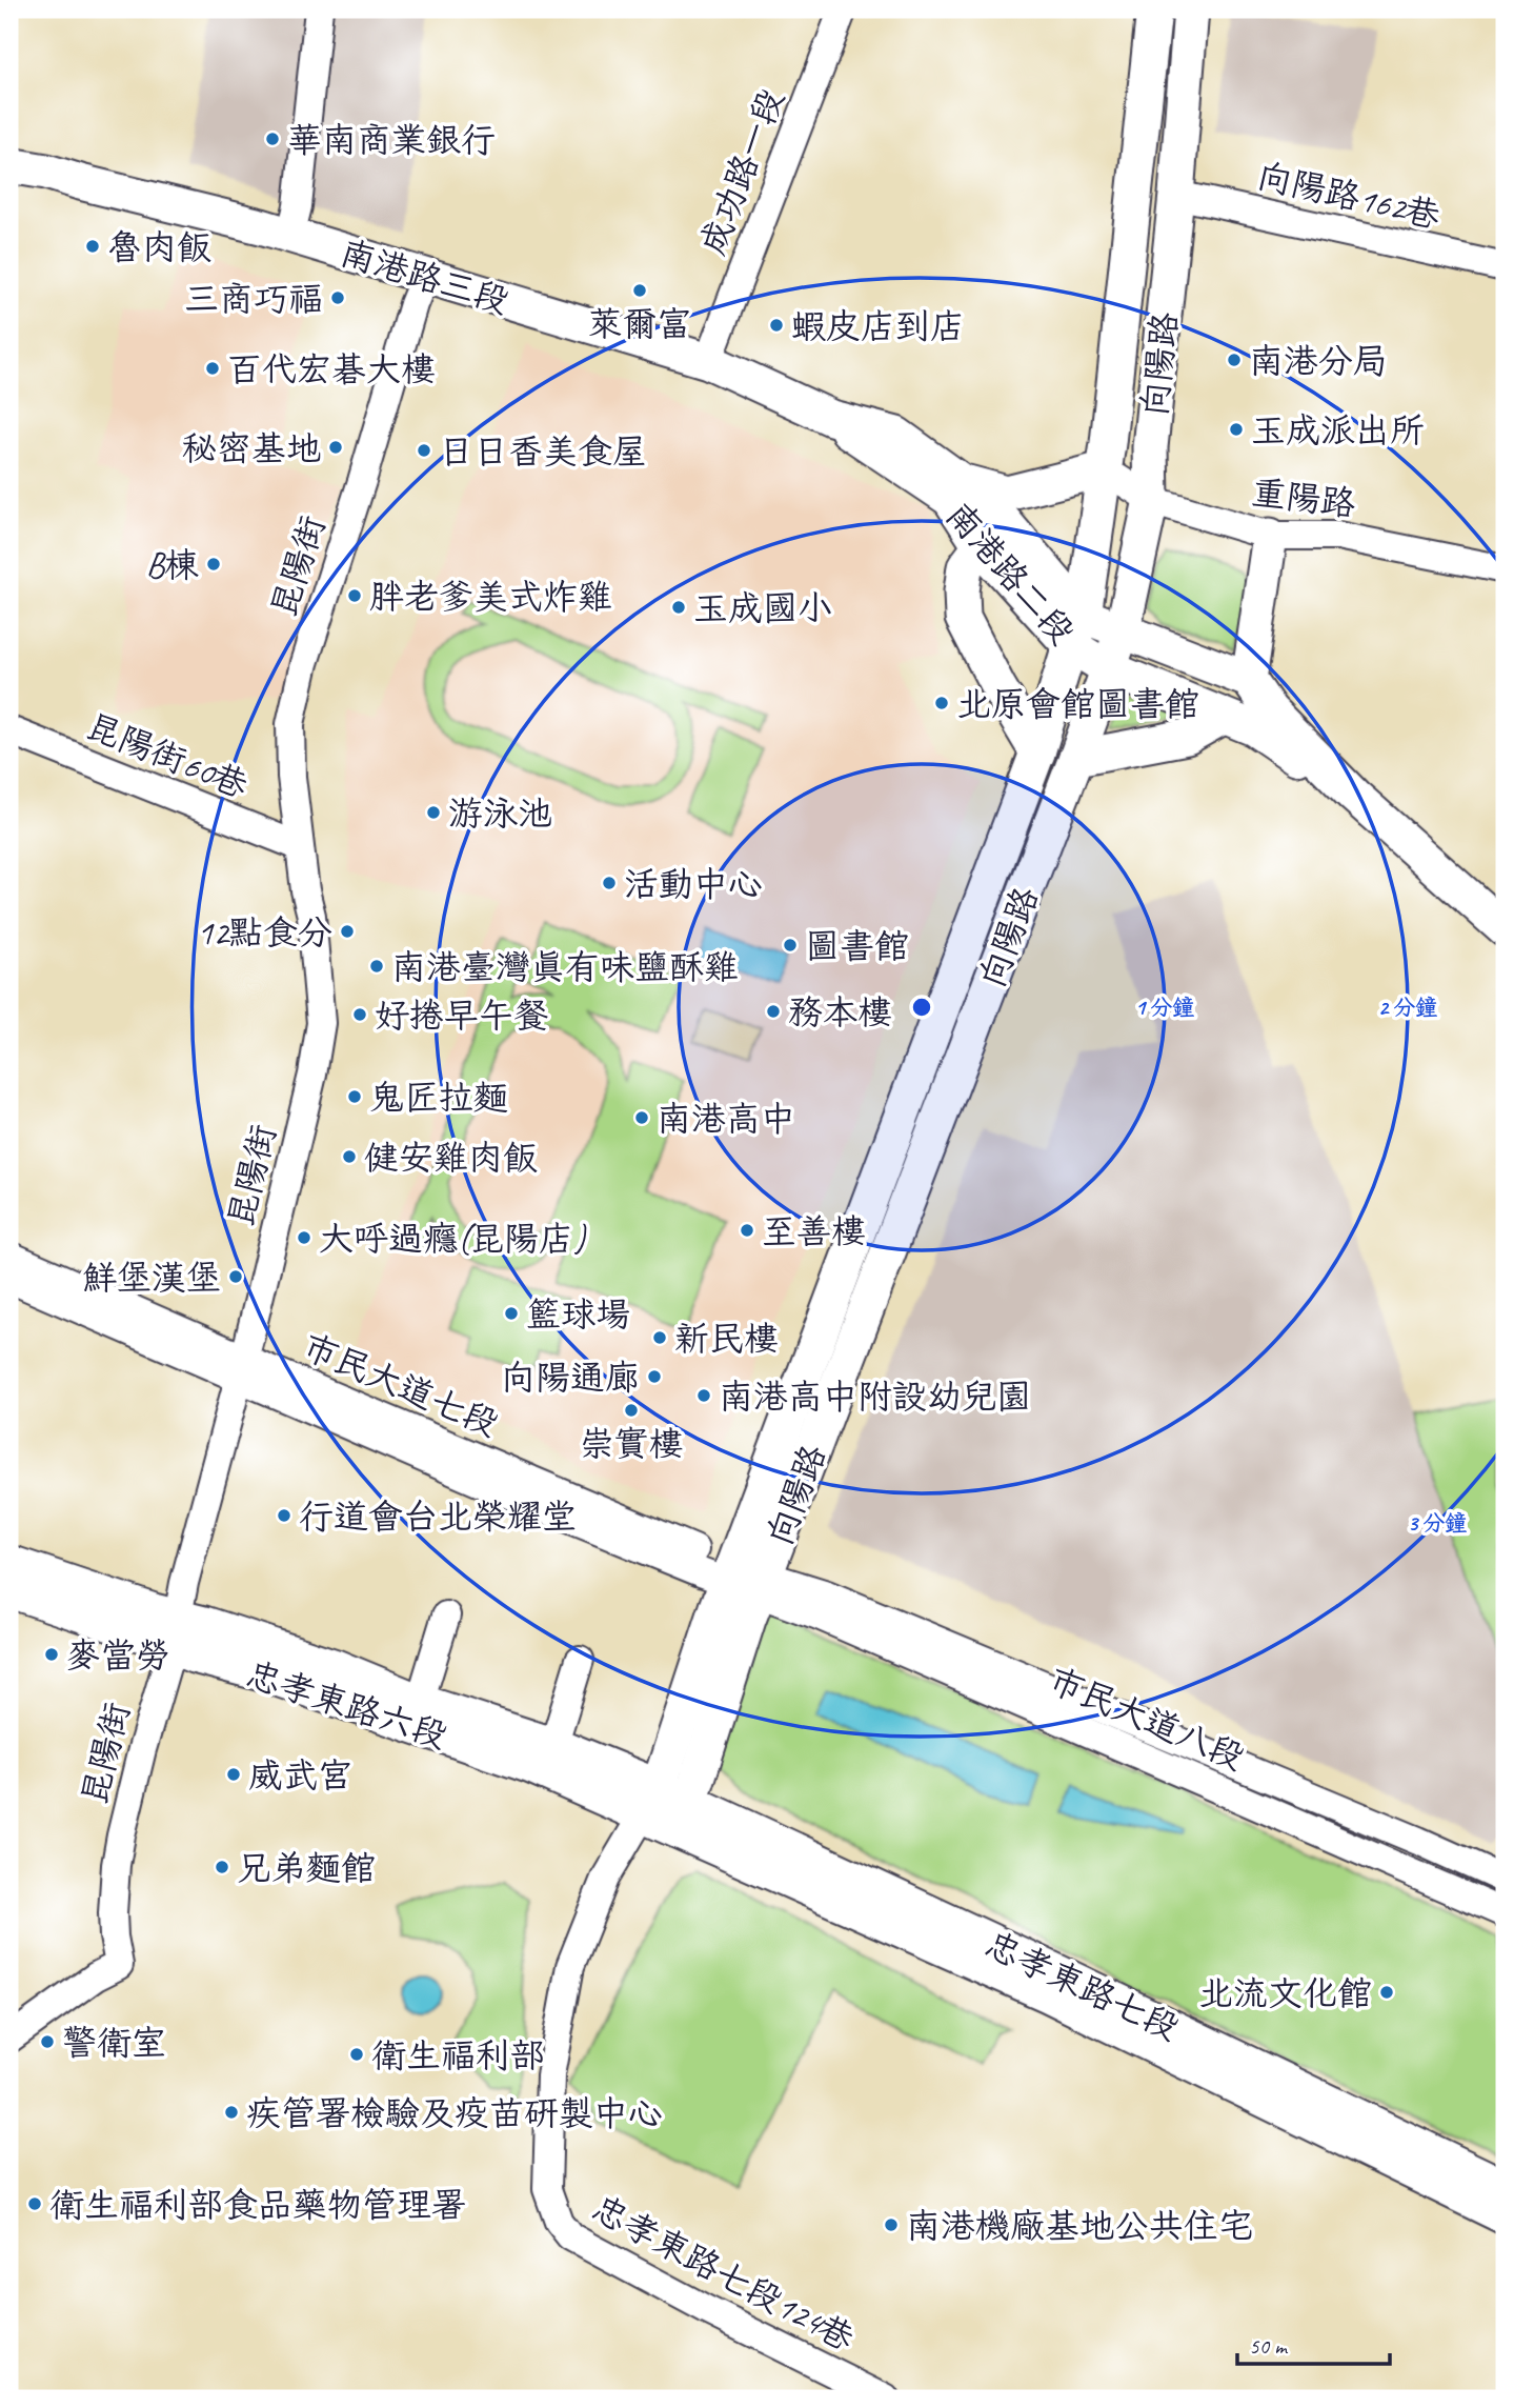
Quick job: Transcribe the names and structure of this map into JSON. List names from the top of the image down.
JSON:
{
  "streets": {
    "main road": [
      "南港路三段",
      "向陽路",
      "南港路二段",
      "忠孝東路六段",
      "忠孝東路七段"
    ],
    "street": [
      "成功路一段",
      "向陽路162巷",
      "重陽路",
      "昆陽街",
      "昆陽街60巷",
      "市民大道七段",
      "市民大道八段",
      "忠孝東路七段124巷"
    ]
  },
  "crossings": [
    ["成功路一段", "南港路三段"],
    ["向陽路162巷", "向陽路"],
    ["南港路三段", "昆陽街"],
    ["南港路三段", "南港路二段"],
    ["向陽路", "重陽路"],
    ["向陽路", "南港路二段"],
    ["向陽路", "市民大道七段"],
    ["向陽路", "忠孝東路六段"],
    ["向陽路", "市民大道八段"],
    ["向陽路", "忠孝東路七段"],
    ["向陽路", "忠孝東路七段124巷"],
    ["昆陽街", "昆陽街60巷"],
    ["昆陽街", "市民大道七段"],
    ["昆陽街", "忠孝東路六段"],
    ["市民大道七段", "市民大道八段"],
    ["忠孝東路六段", "忠孝東路七段"],
    ["忠孝東路六段", "忠孝東路七段124巷"],
    ["忠孝東路七段", "忠孝東路七段124巷"]
  ],
  "places": [
    "華南商業銀行",
    "魯肉飯",
    "萊爾富",
    "三商巧福",
    "蝦皮店到店",
    "南港分局",
    "百代宏碁大樓",
    "玉成派出所",
    "秘密基地",
    "日日香美食屋",
    "B棟",
    "胖老爹美式炸雞",
    "玉成國小",
    "北原會館圖書館",
    "游泳池",
    "活動中心",
    "12點食分",
    "圖書館",
    "南港臺灣真有味鹽酥雞",
    "務本樓",
    "好捲早午餐",
    "鬼匠拉麵",
    "南港高中",
    "健安雞肉飯",
    "至善樓",
    "大呼過癮(昆陽店)",
    "鮮堡漢堡",
    "籃球場",
    "新民樓",
    "向陽通廊",
    "南港高中附設幼兒園",
    "崇實樓",
    "行道會台北榮耀堂",
    "麥當勞",
    "威武宮",
    "兄弟麵館",
    "北流文化館",
    "警衛室",
    "衛生福利部",
    "疾管署檢驗及疫苗研製中心",
    "衛生福利部食品藥物管理署",
    "南港機廠基地公共住宅"
  ],
  "scale_bar": "50 m",
  "rings": ["1 分鐘", "2 分鐘", "3 分鐘"]
}
